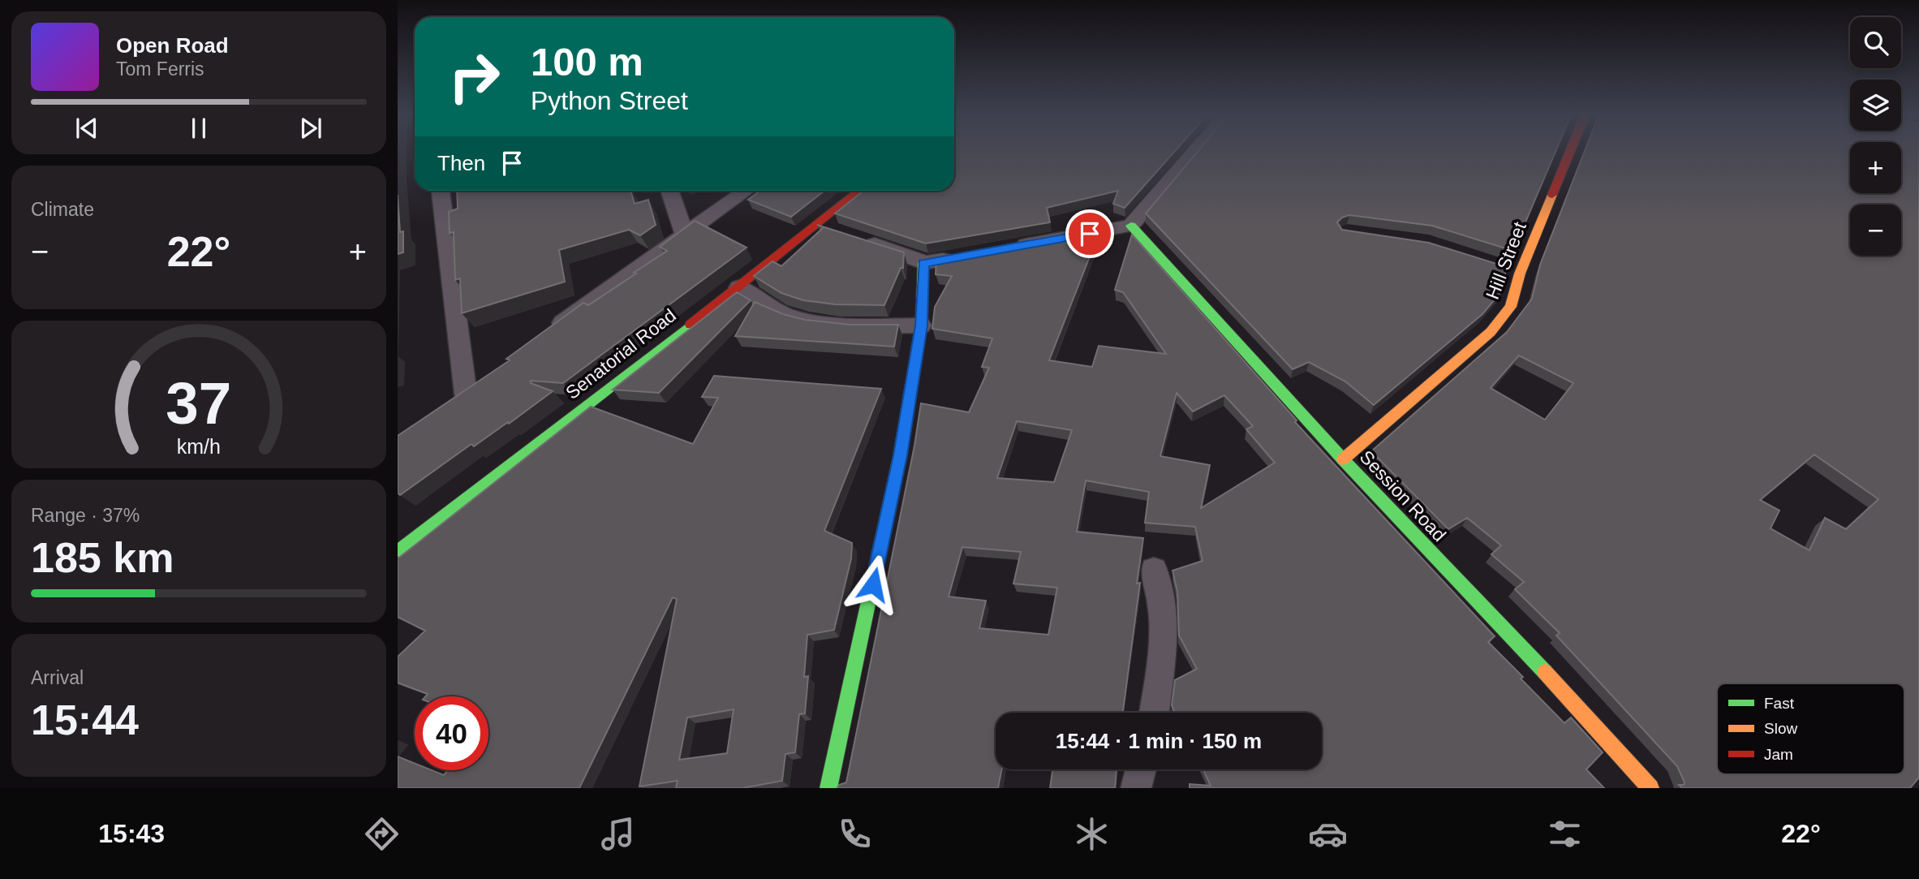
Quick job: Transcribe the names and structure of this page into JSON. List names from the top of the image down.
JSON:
{
  "streets": {
    "street": ["Hill Street", "Senatorial Road", "Session Road"]
  },
  "crossings": [
    ["Hill Street", "Session Road"]
  ],
  "legend": ["Fast", "Slow", "Jam"],
  "page": {
    "map_buttons": ["+", "−"],
    "turn": ["100 m", "Python Street"],
    "song": ["Open Road", "Tom Ferris"],
    "then": "Then",
    "tile": [
      "Climate",
      ["Range · 37%", "185 km"],
      ["Arrival", "15:44"]
    ],
    "heat": ["−", "22°", "+"],
    "limit": "40",
    "trip": "15:44 · 1 min · 150 m",
    "tabs": ["15:43", "22°"],
    "gauge": ["37", "km/h"]
  }
}
